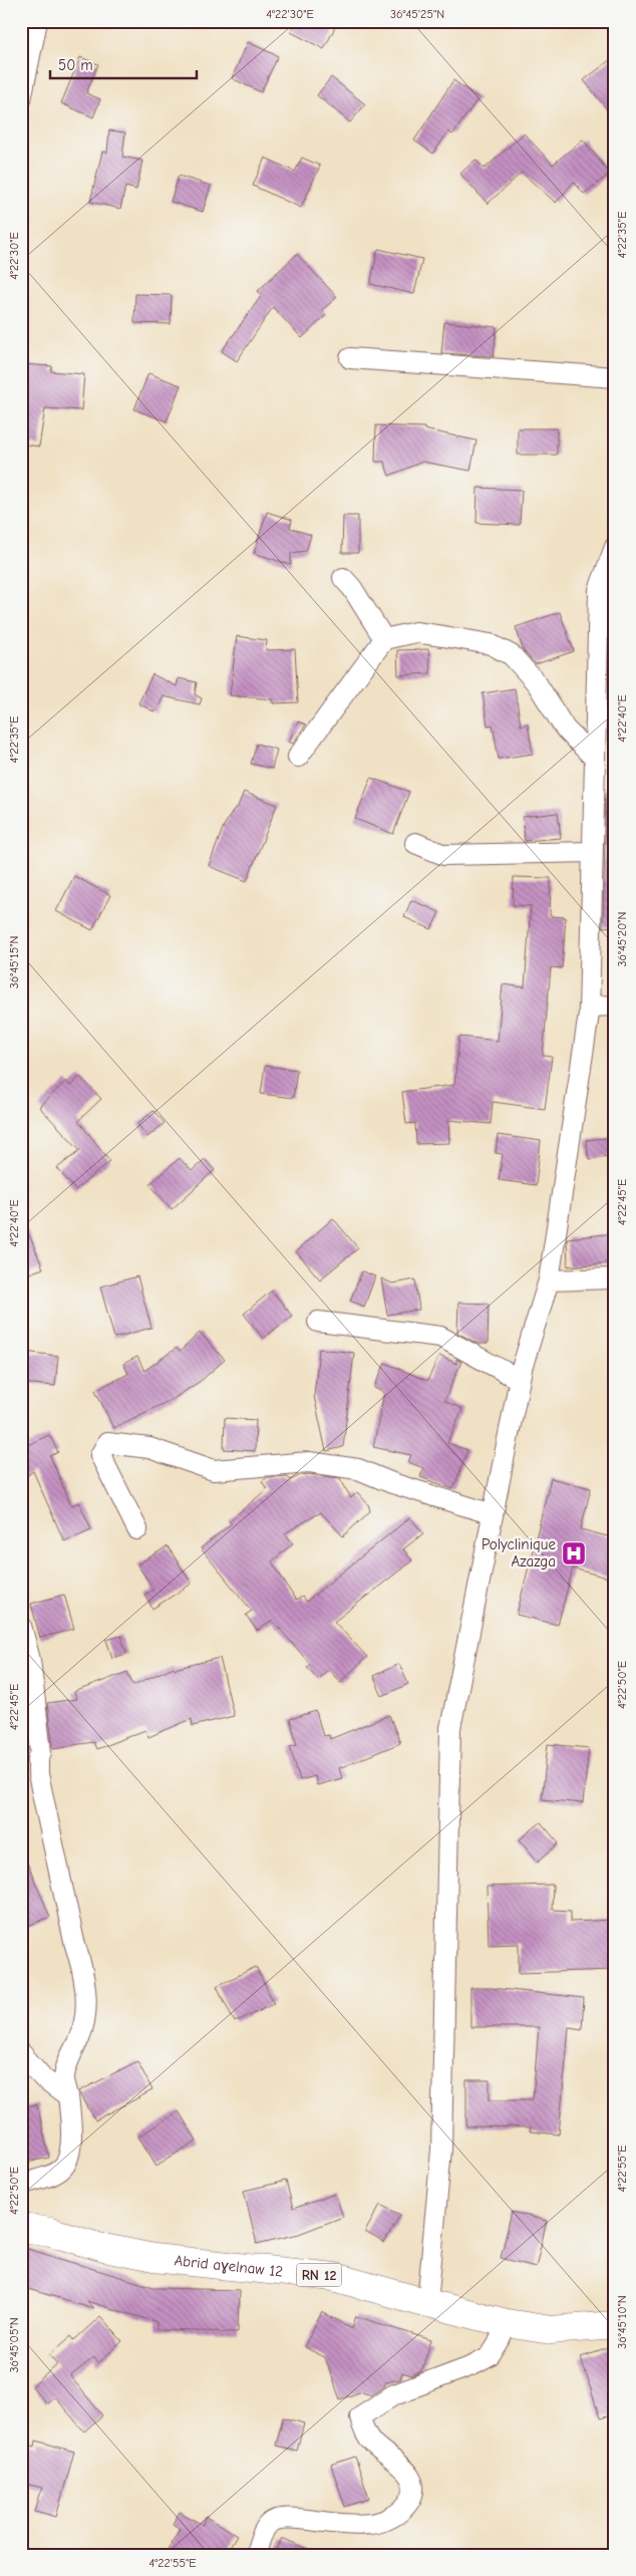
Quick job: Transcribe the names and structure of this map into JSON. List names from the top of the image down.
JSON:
{
  "streets": {
    "main road": ["Abrid aɣelnaw 12", "RN 12"]
  },
  "places": {
    "hospital": ["Polyclinique Azazga"]
  },
  "scale_bar": "50 m",
  "coordinates": [
    "4°22'30\"E",
    "36°45'25\"N",
    "4°22'35\"E",
    "4°22'40\"E",
    "36°45'20\"N",
    "36°45'15\"N",
    "4°22'45\"E",
    "4°22'50\"E",
    "4°22'55\"E",
    "36°45'10\"N",
    "36°45'05\"N"
  ]
}
